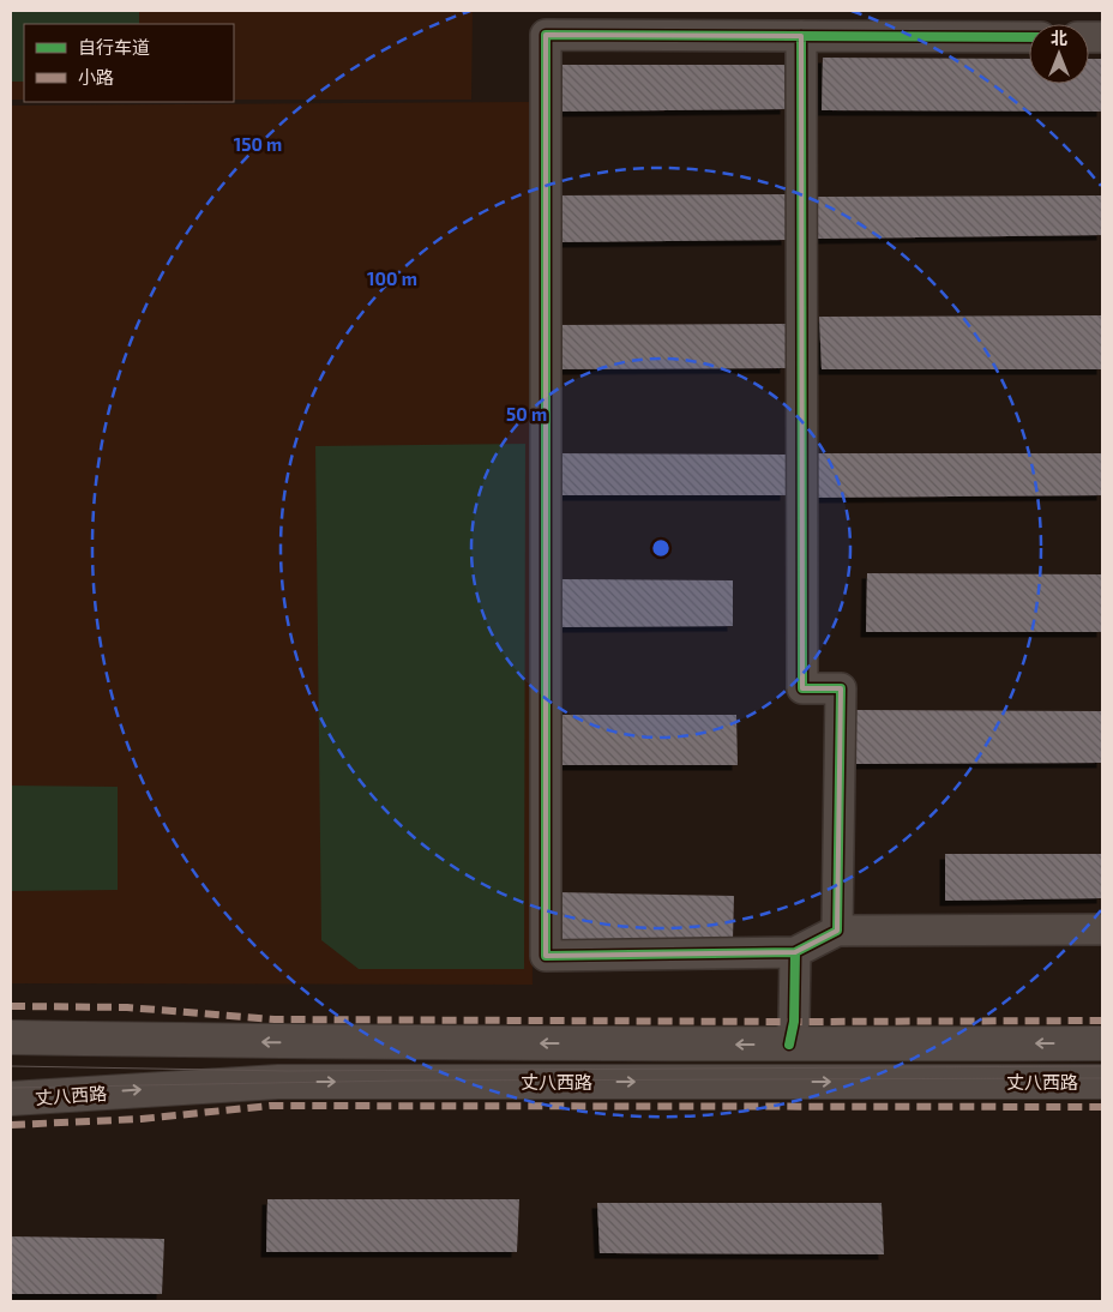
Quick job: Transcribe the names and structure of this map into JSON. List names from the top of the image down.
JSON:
{
  "streets": {
    "main road": ["丈八西路"]
  },
  "legend": ["自行车道", "小路"],
  "north": "top",
  "rings": ["150 m", "100 m", "50 m"]
}
